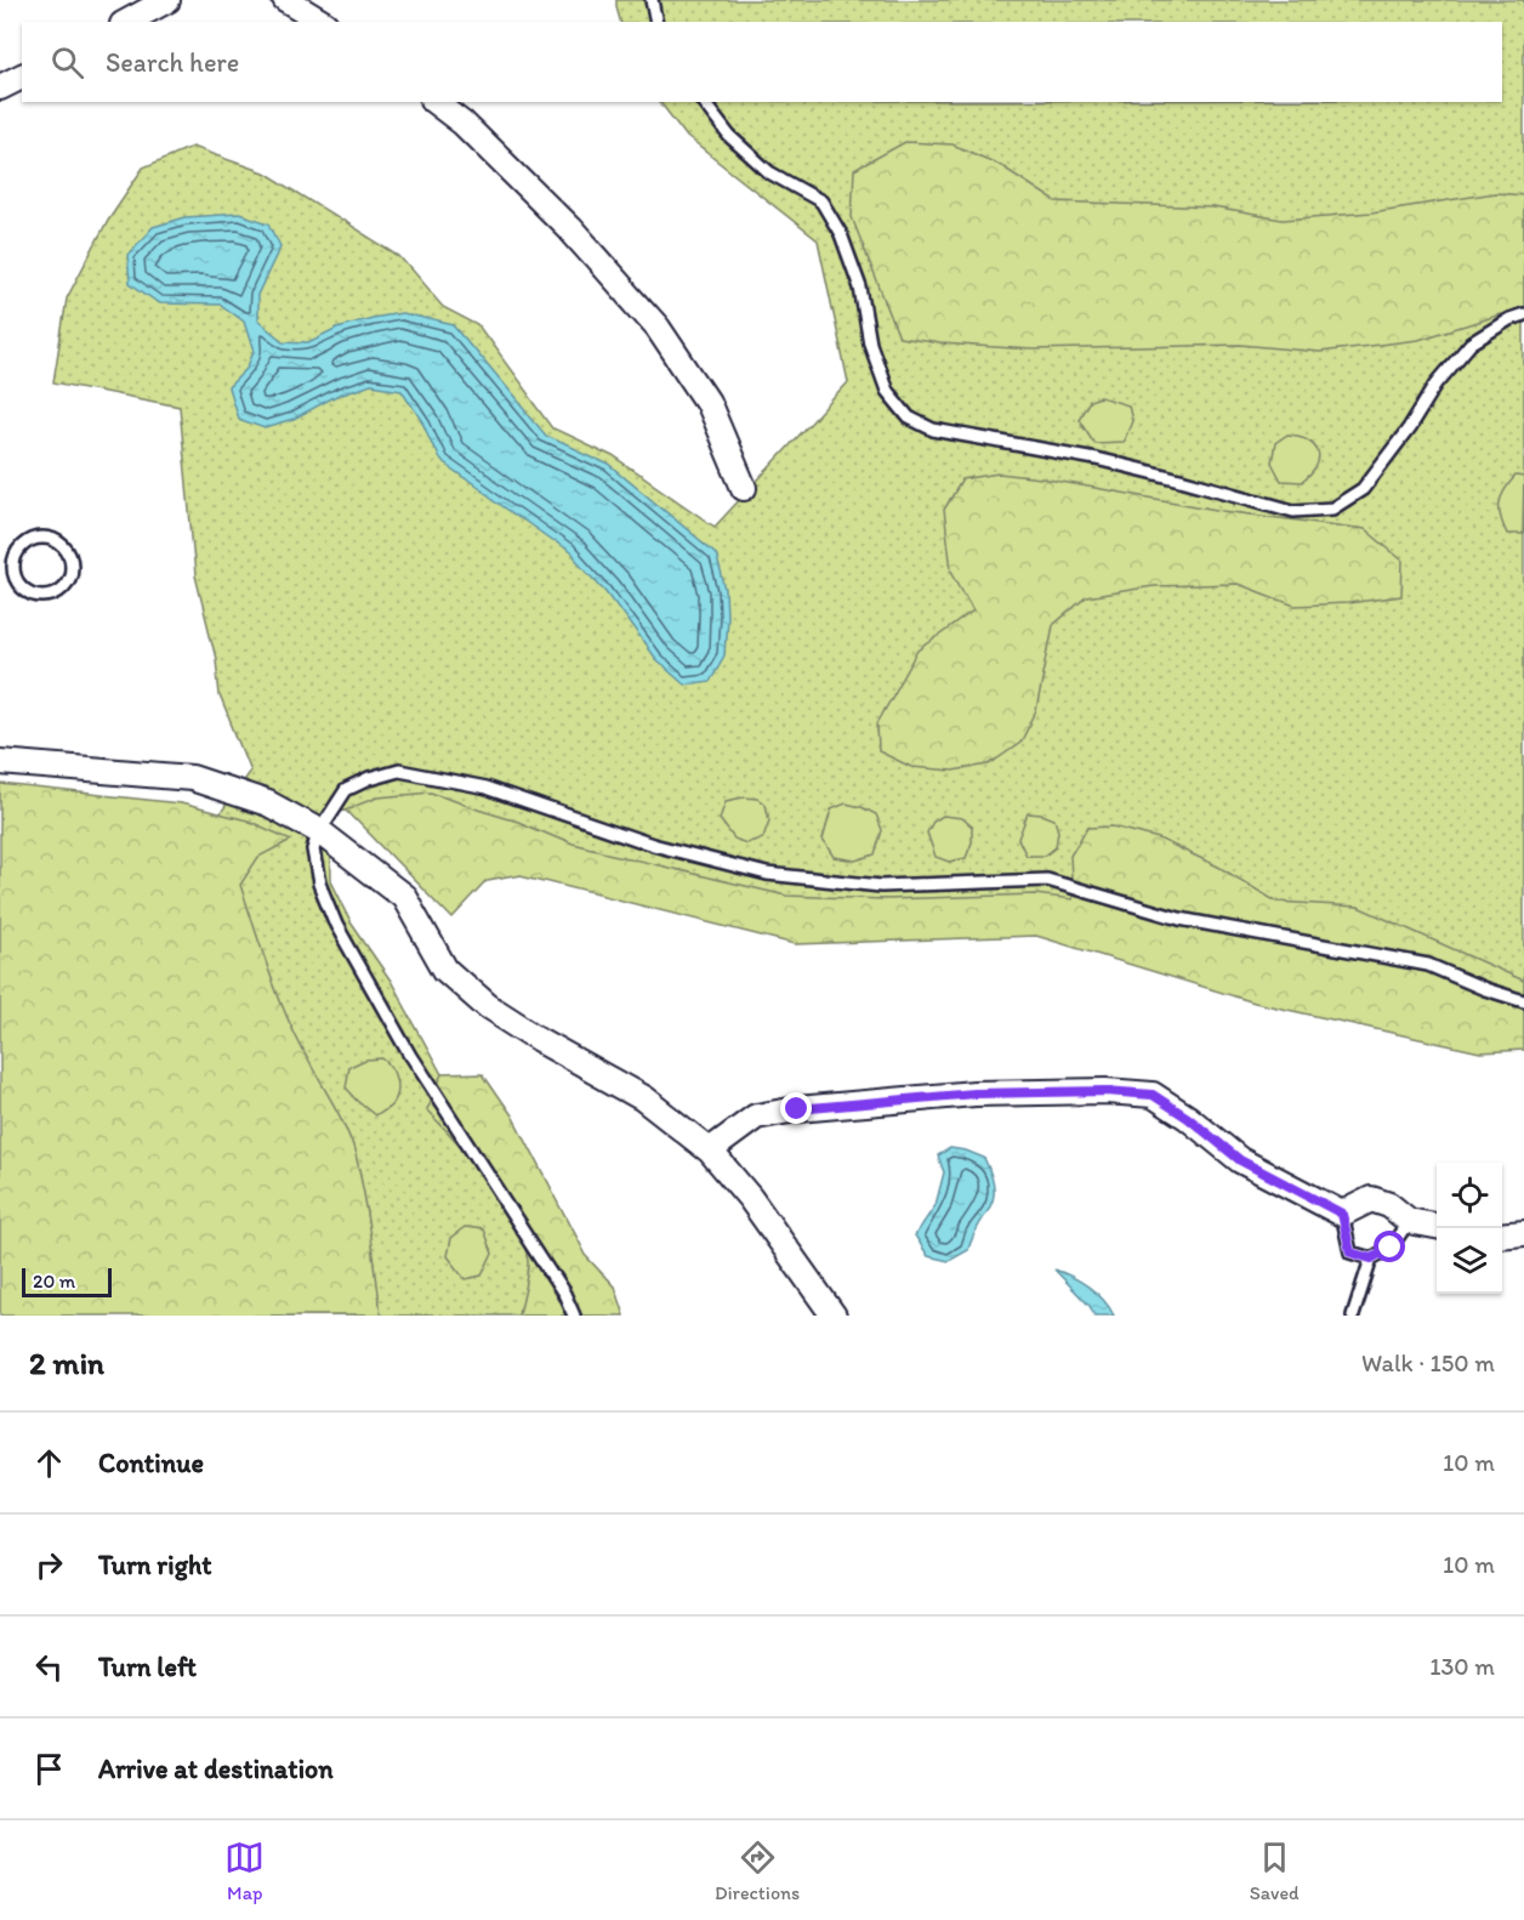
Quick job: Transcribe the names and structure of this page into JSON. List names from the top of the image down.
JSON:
{
  "scale_bar": "20 m",
  "page": {
    "search": "Search here",
    "scale": "20 m",
    "heading": ["2 min", "Walk · 150 m"],
    "list": [
      ["Continue", "10 m"],
      ["Turn right", "10 m"],
      ["Turn left", "130 m"],
      "Arrive at destination"
    ],
    "nav": ["Map", "Directions", "Saved"]
  }
}
